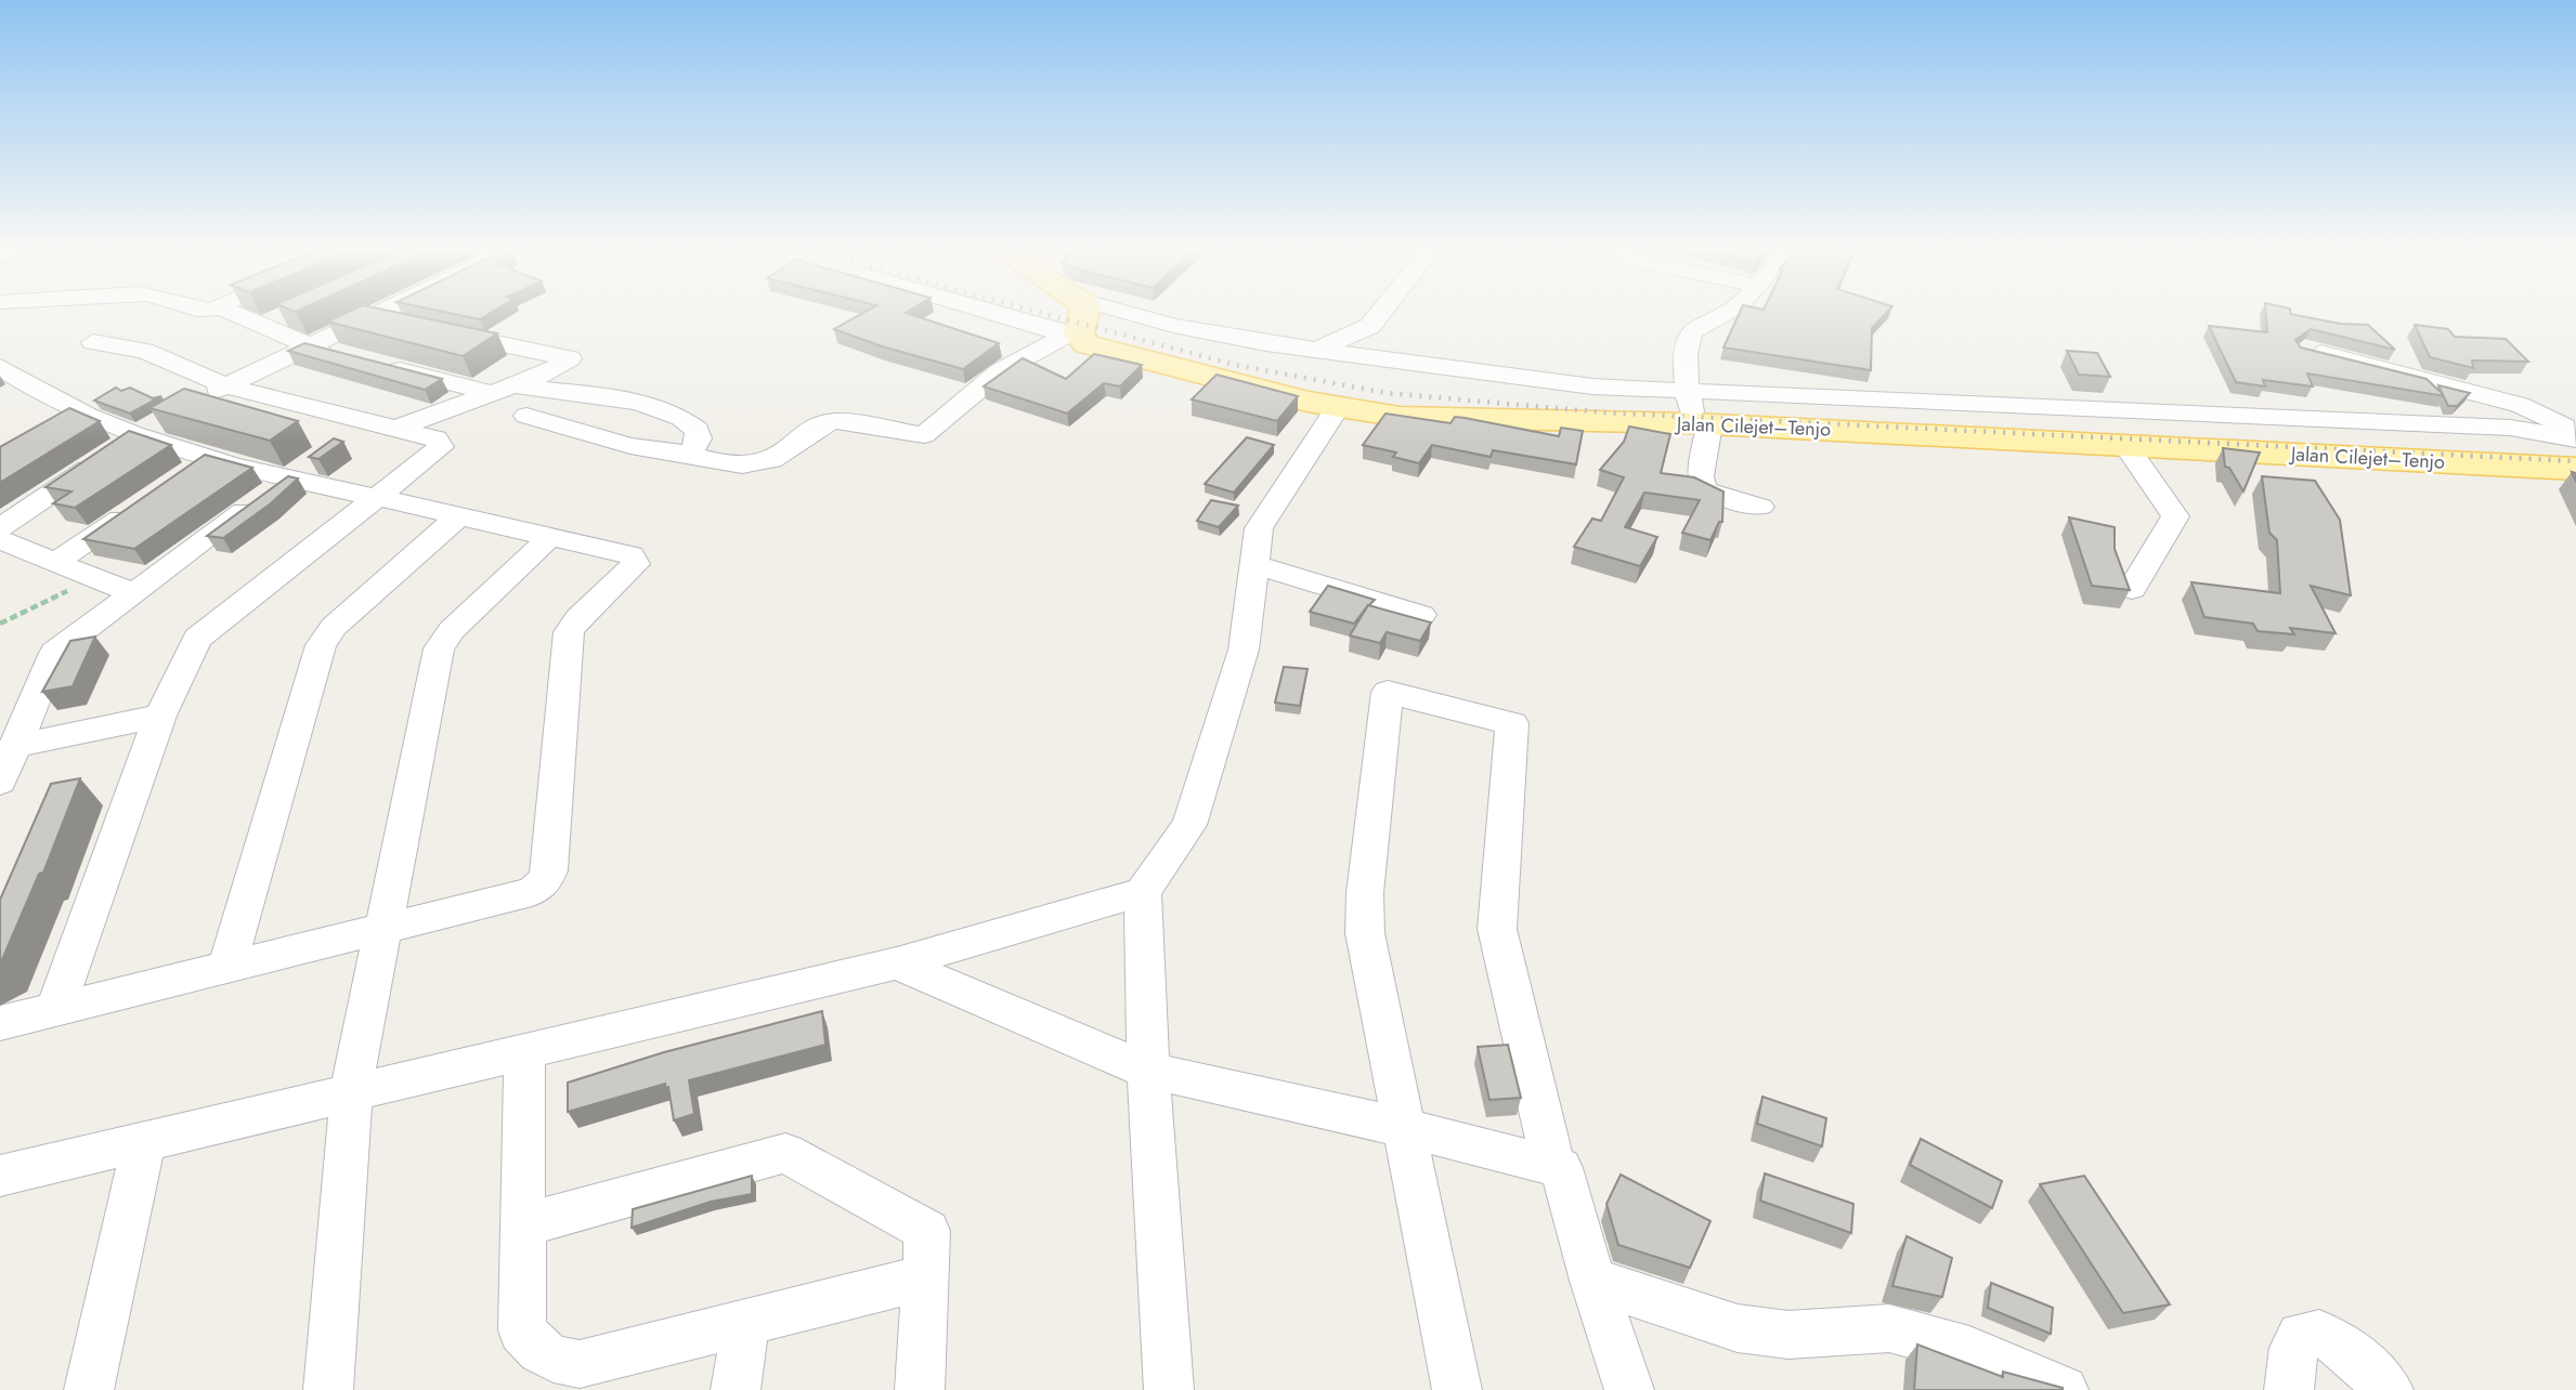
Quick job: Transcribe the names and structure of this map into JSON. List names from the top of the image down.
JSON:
{
  "streets": {
    "main road": ["Jalan Cilejet–Tenjo"]
  }
}
